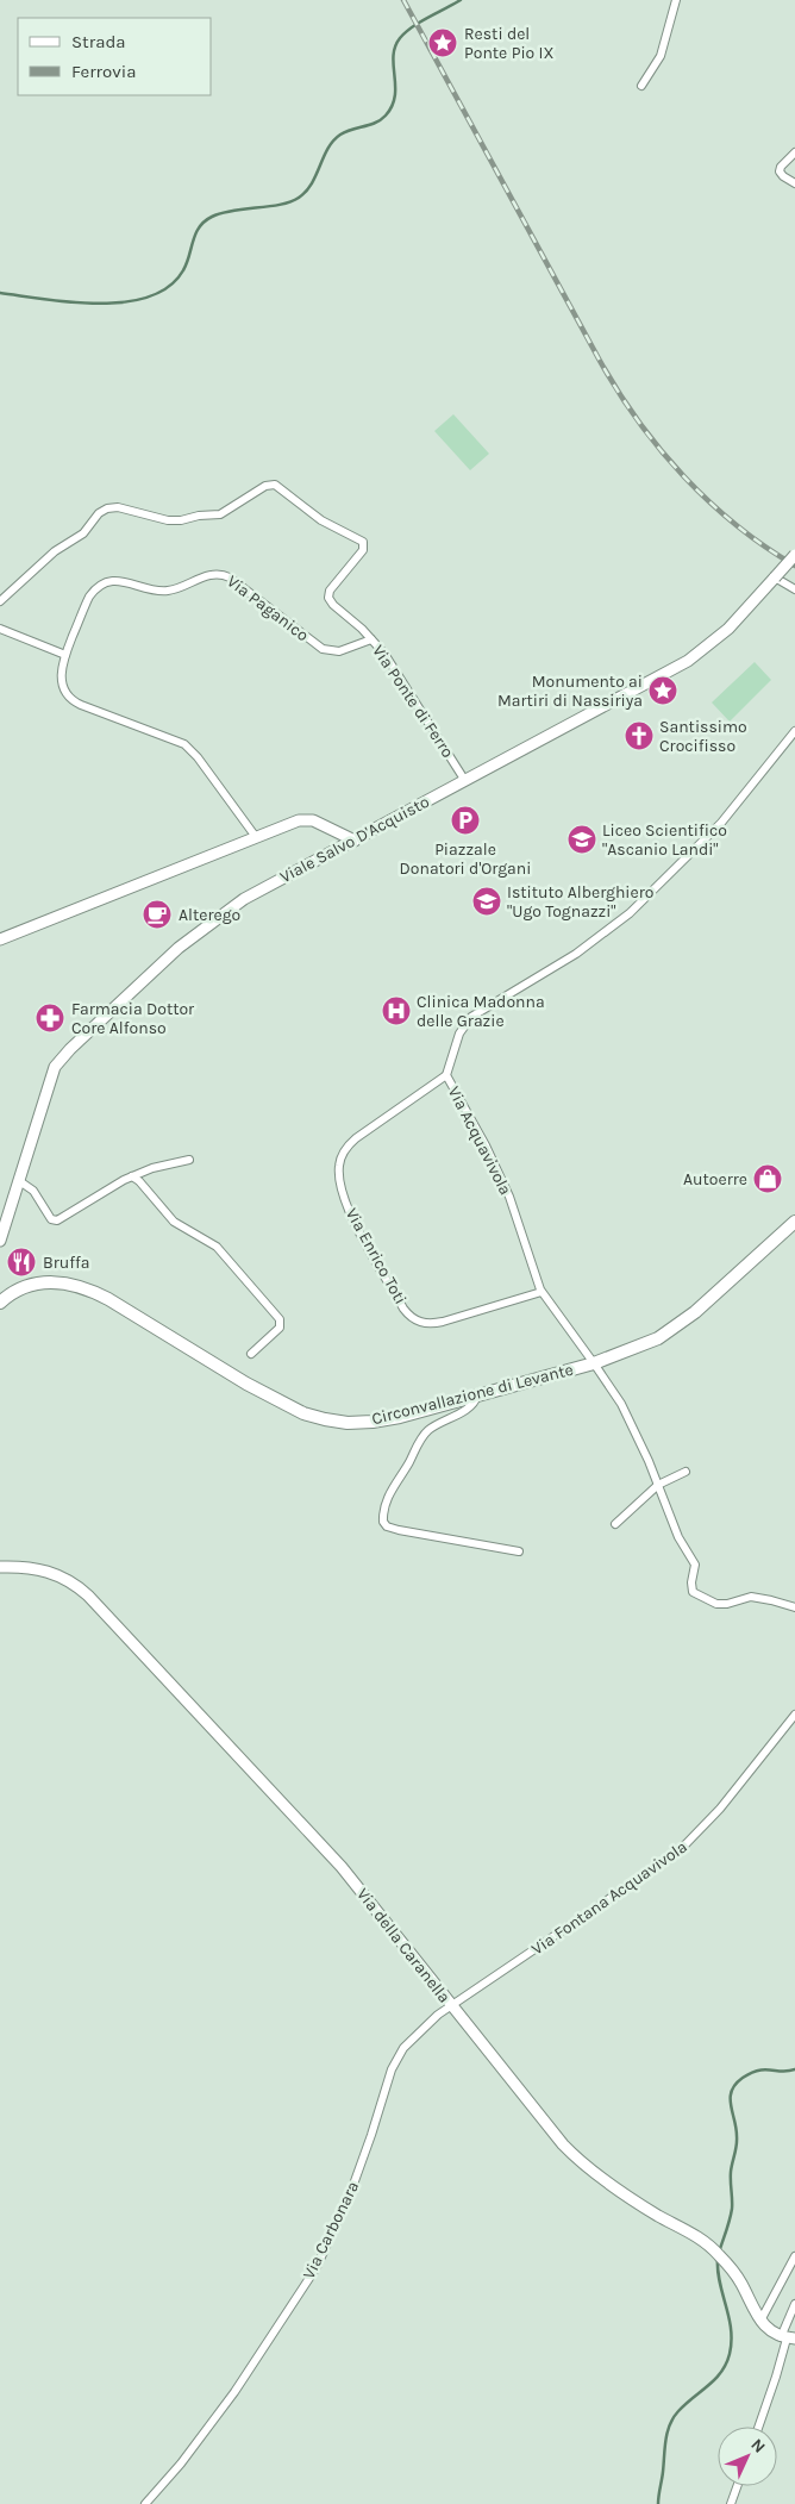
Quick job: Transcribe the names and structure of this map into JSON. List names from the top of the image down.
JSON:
{
  "streets": {
    "main road": ["Viale Salvo D'Acquisto", "Circonvallazione di Levante", "Via della Caranella"],
    "street": [
      "Via Paganico",
      "Via Ponte di Ferro",
      "Via Acquavivola",
      "Via Enrico Toti",
      "Via Fontana Acquavivola",
      "Via Carbonara"
    ]
  },
  "crossings": [
    ["Via Paganico", "Via Ponte di Ferro"],
    ["Via Ponte di Ferro", "Viale Salvo D'Acquisto"],
    ["Via Acquavivola", "Via Enrico Toti"],
    ["Via Acquavivola", "Circonvallazione di Levante"],
    ["Via Fontana Acquavivola", "Via della Caranella"],
    ["Via Fontana Acquavivola", "Via Carbonara"],
    ["Via della Caranella", "Via Carbonara"]
  ],
  "places": {
    "place": ["Resti del Ponte Pio IX", "Monumento ai Martiri di Nassiriya"],
    "church": ["Santissimo Crocifisso"],
    "parking": ["Piazzale Donatori d'Organi"],
    "school or university": ["Liceo Scientifico \"Ascanio Landi\"", "Istituto Alberghiero \"Ugo Tognazzi\""],
    "cafe": ["Alterego"],
    "hospital": ["Clinica Madonna delle Grazie"],
    "pharmacy": ["Farmacia Dottor Core Alfonso"],
    "shop": ["Autoerre"],
    "restaurant": ["Bruffa"]
  },
  "legend": ["Strada", "Ferrovia"],
  "north": "top right"
}
